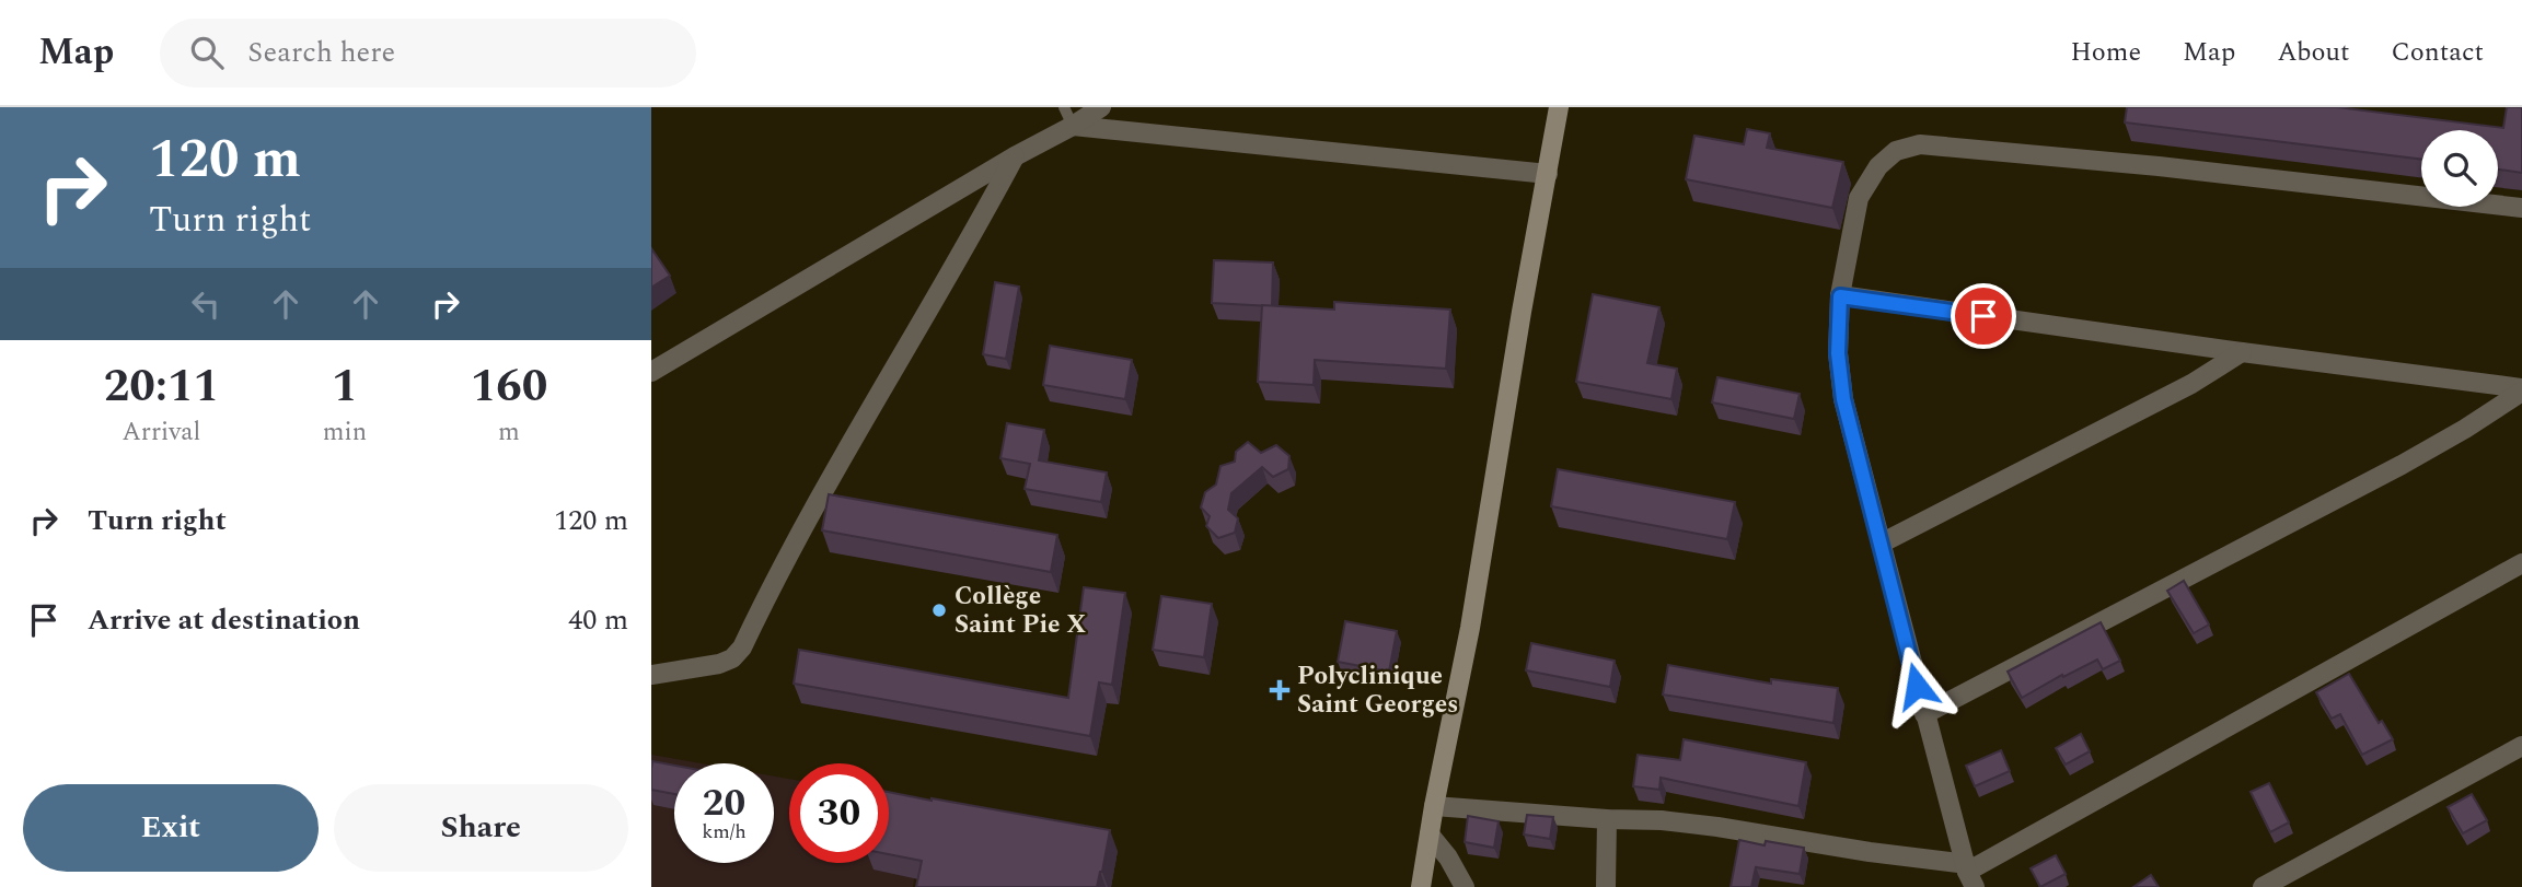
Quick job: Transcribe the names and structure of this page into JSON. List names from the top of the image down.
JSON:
{
  "places": {
    "other": ["Collège Saint Pie X"],
    "health": ["Polyclinique Saint Georges"]
  },
  "page": {
    "header": "Map",
    "search": "Search here",
    "nav": [
      "Home",
      "Map",
      "About",
      "Contact"
    ],
    "turn": ["120 m", "Turn right"],
    "eta": [
      "20:11",
      "Arrival",
      "1",
      "min",
      "160",
      "m"
    ],
    "list": [
      {
        "name": "Turn right",
        "value": "120 m"
      },
      {
        "name": "Arrive at destination",
        "value": "40 m"
      }
    ],
    "speed": "20 km/h",
    "limit": "30",
    "buttons": ["Exit", "Share"]
  }
}
